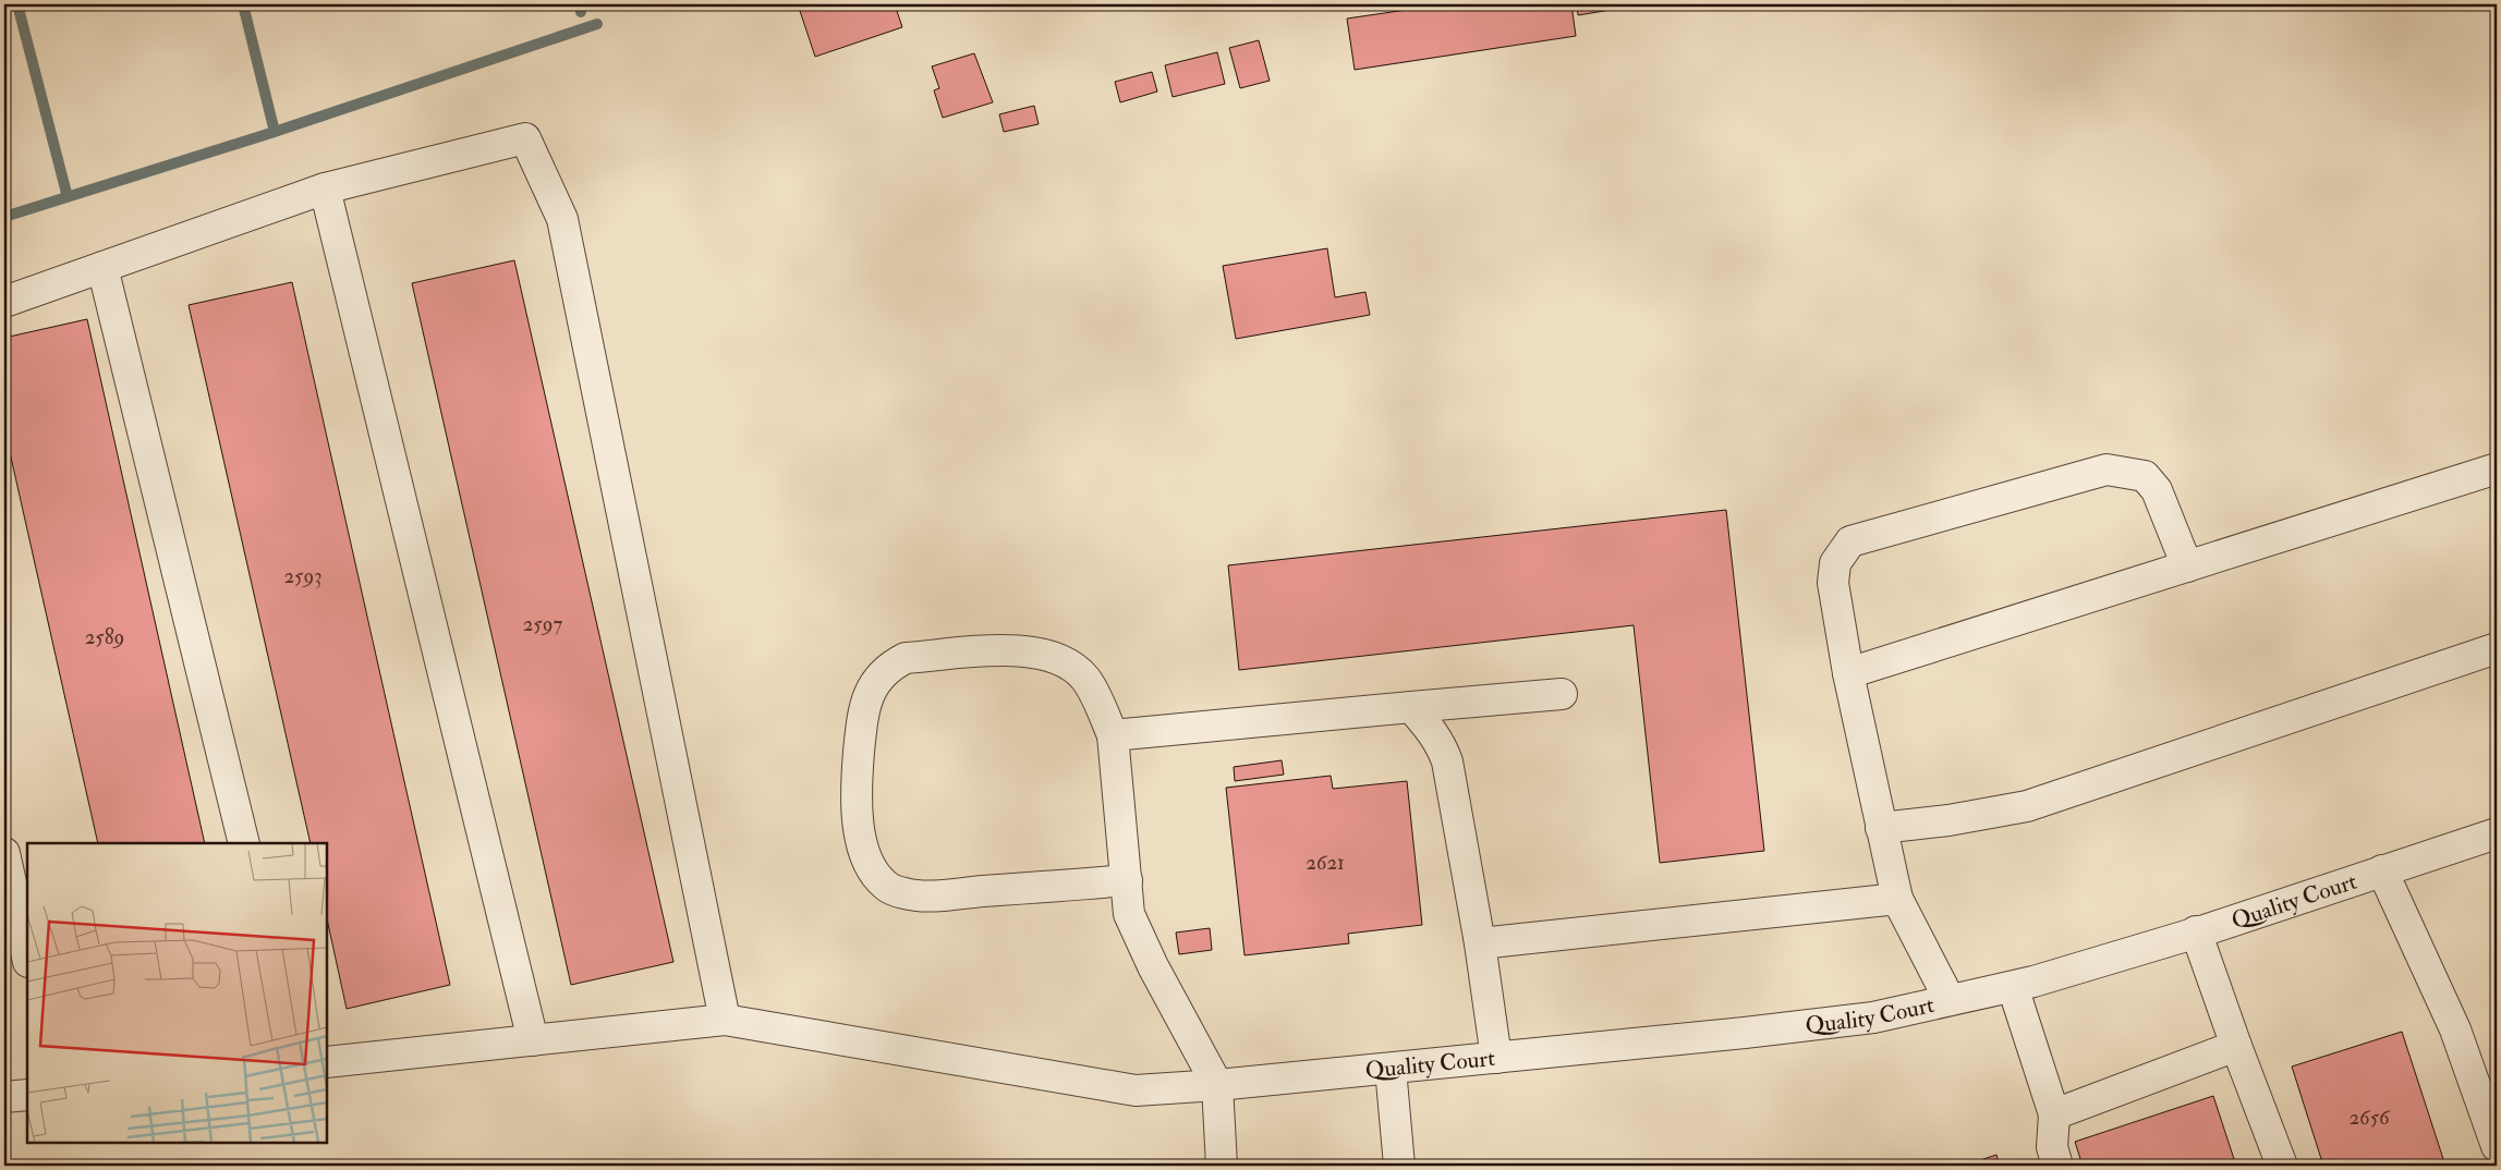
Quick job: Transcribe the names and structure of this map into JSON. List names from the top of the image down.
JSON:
{
  "streets": {
    "street": ["Quality Court"]
  },
  "house_numbers": [
    "2593",
    "2597",
    "2589",
    "2621",
    "2656"
  ]
}
